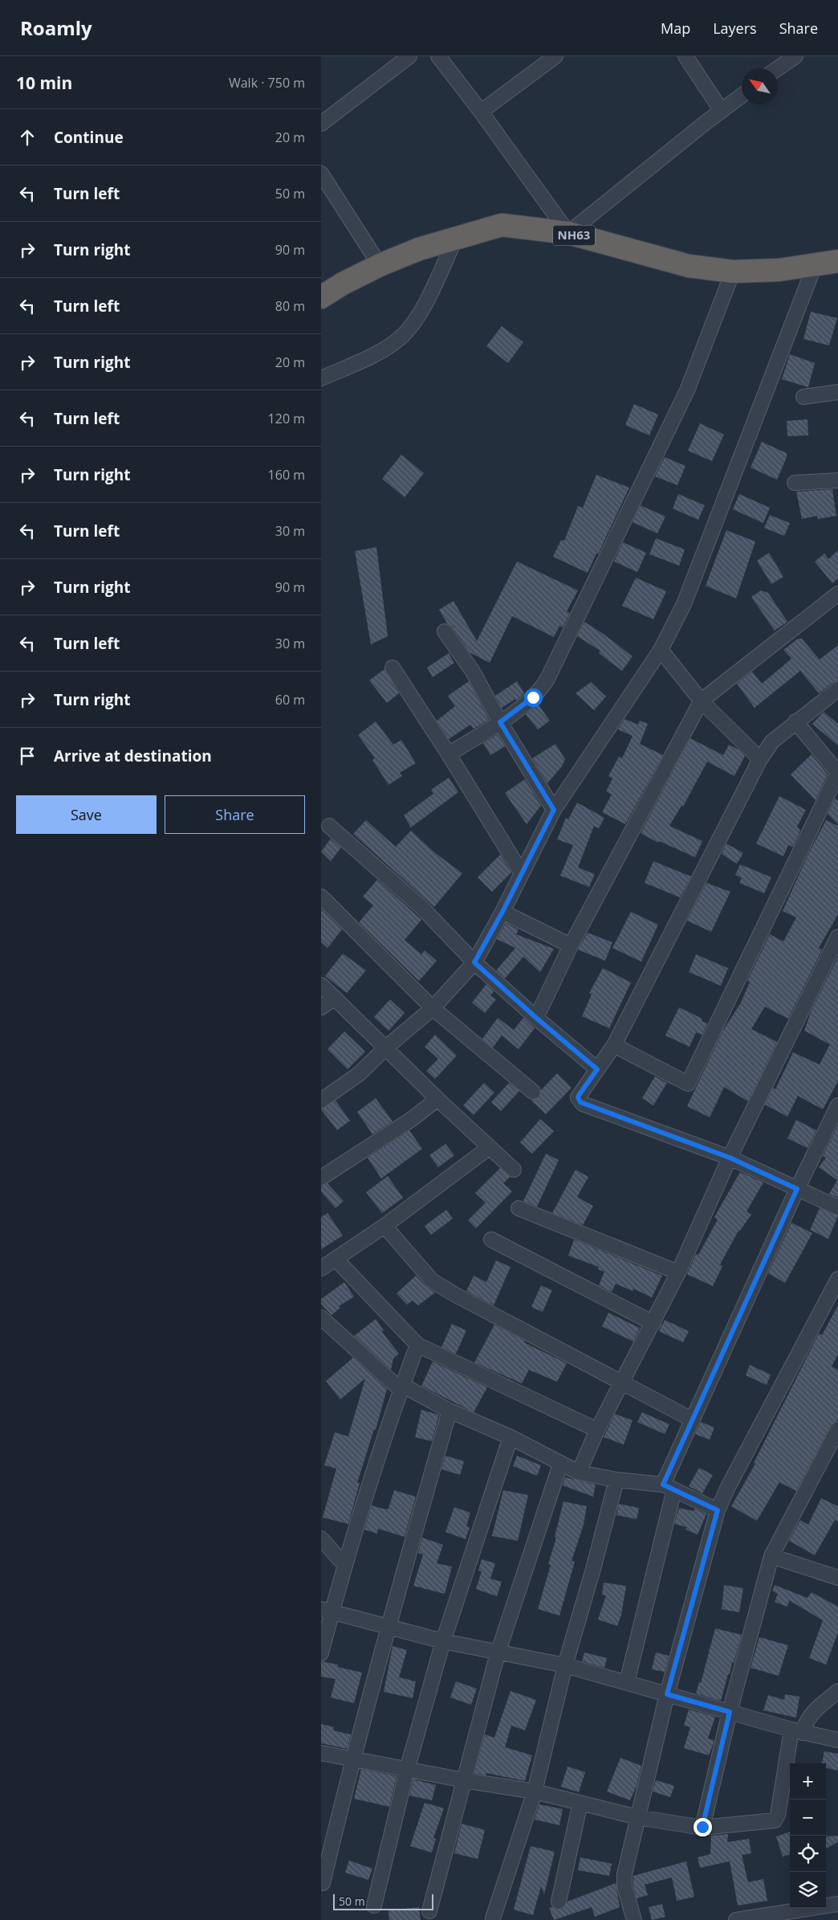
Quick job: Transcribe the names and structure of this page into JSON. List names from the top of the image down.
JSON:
{
  "streets": {
    "highway": ["NH63"]
  },
  "scale_bar": "50 m",
  "north": "top left",
  "page": {
    "header": "Roamly",
    "nav": ["Map", "Layers", "Share"],
    "heading": ["10 min", "Walk · 750 m"],
    "list": [
      ["Continue", "20 m"],
      ["Turn left", "50 m"],
      ["Turn right", "90 m"],
      ["Turn left", "80 m"],
      ["Turn right", "20 m"],
      ["Turn left", "120 m"],
      ["Turn right", "160 m"],
      ["Turn left", "30 m"],
      ["Turn right", "90 m"],
      ["Turn left", "30 m"],
      ["Turn right", "60 m"],
      "Arrive at destination"
    ],
    "buttons": ["Save", "Share"],
    "map_buttons": ["+", "−"],
    "scale": "50 m"
  }
}
